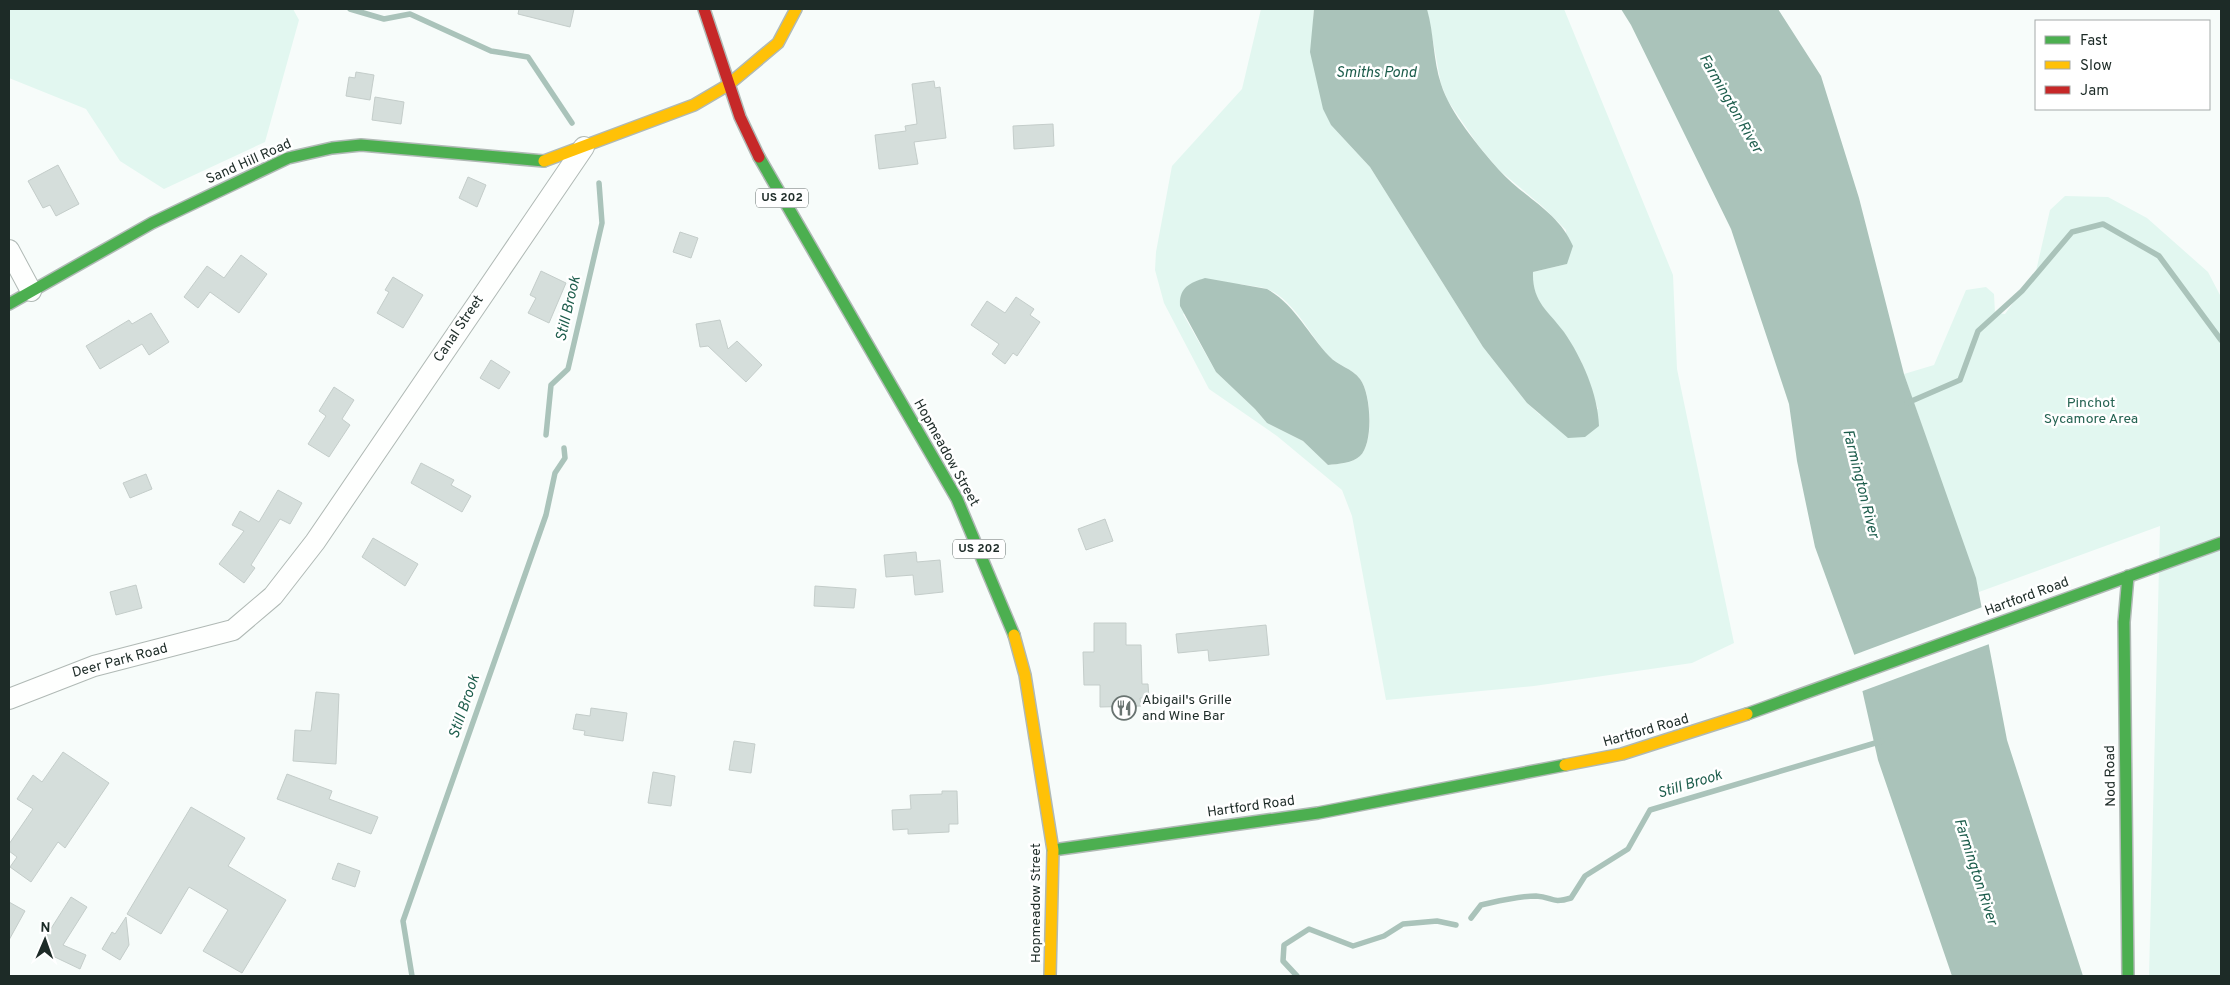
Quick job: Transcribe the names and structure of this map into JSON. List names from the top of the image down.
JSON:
{
  "streets": {
    "main road": [
      "Sand Hill Road",
      "US 202",
      "Hopmeadow Street",
      "Hartford Road",
      "Nod Road"
    ],
    "street": ["Canal Street", "Deer Park Road"]
  },
  "crossings": [
    ["Sand Hill Road", "Canal Street"],
    ["Canal Street", "Deer Park Road"],
    ["Hopmeadow Street", "Hartford Road"],
    ["Hartford Road", "Nod Road"]
  ],
  "water": ["Smiths Pond", "Farmington River", "Still Brook"],
  "parks": ["Pinchot Sycamore Area"],
  "places": {
    "restaurant": ["Abigail's Grille and Wine Bar"]
  },
  "legend": ["Fast", "Slow", "Jam"],
  "north": "top"
}
